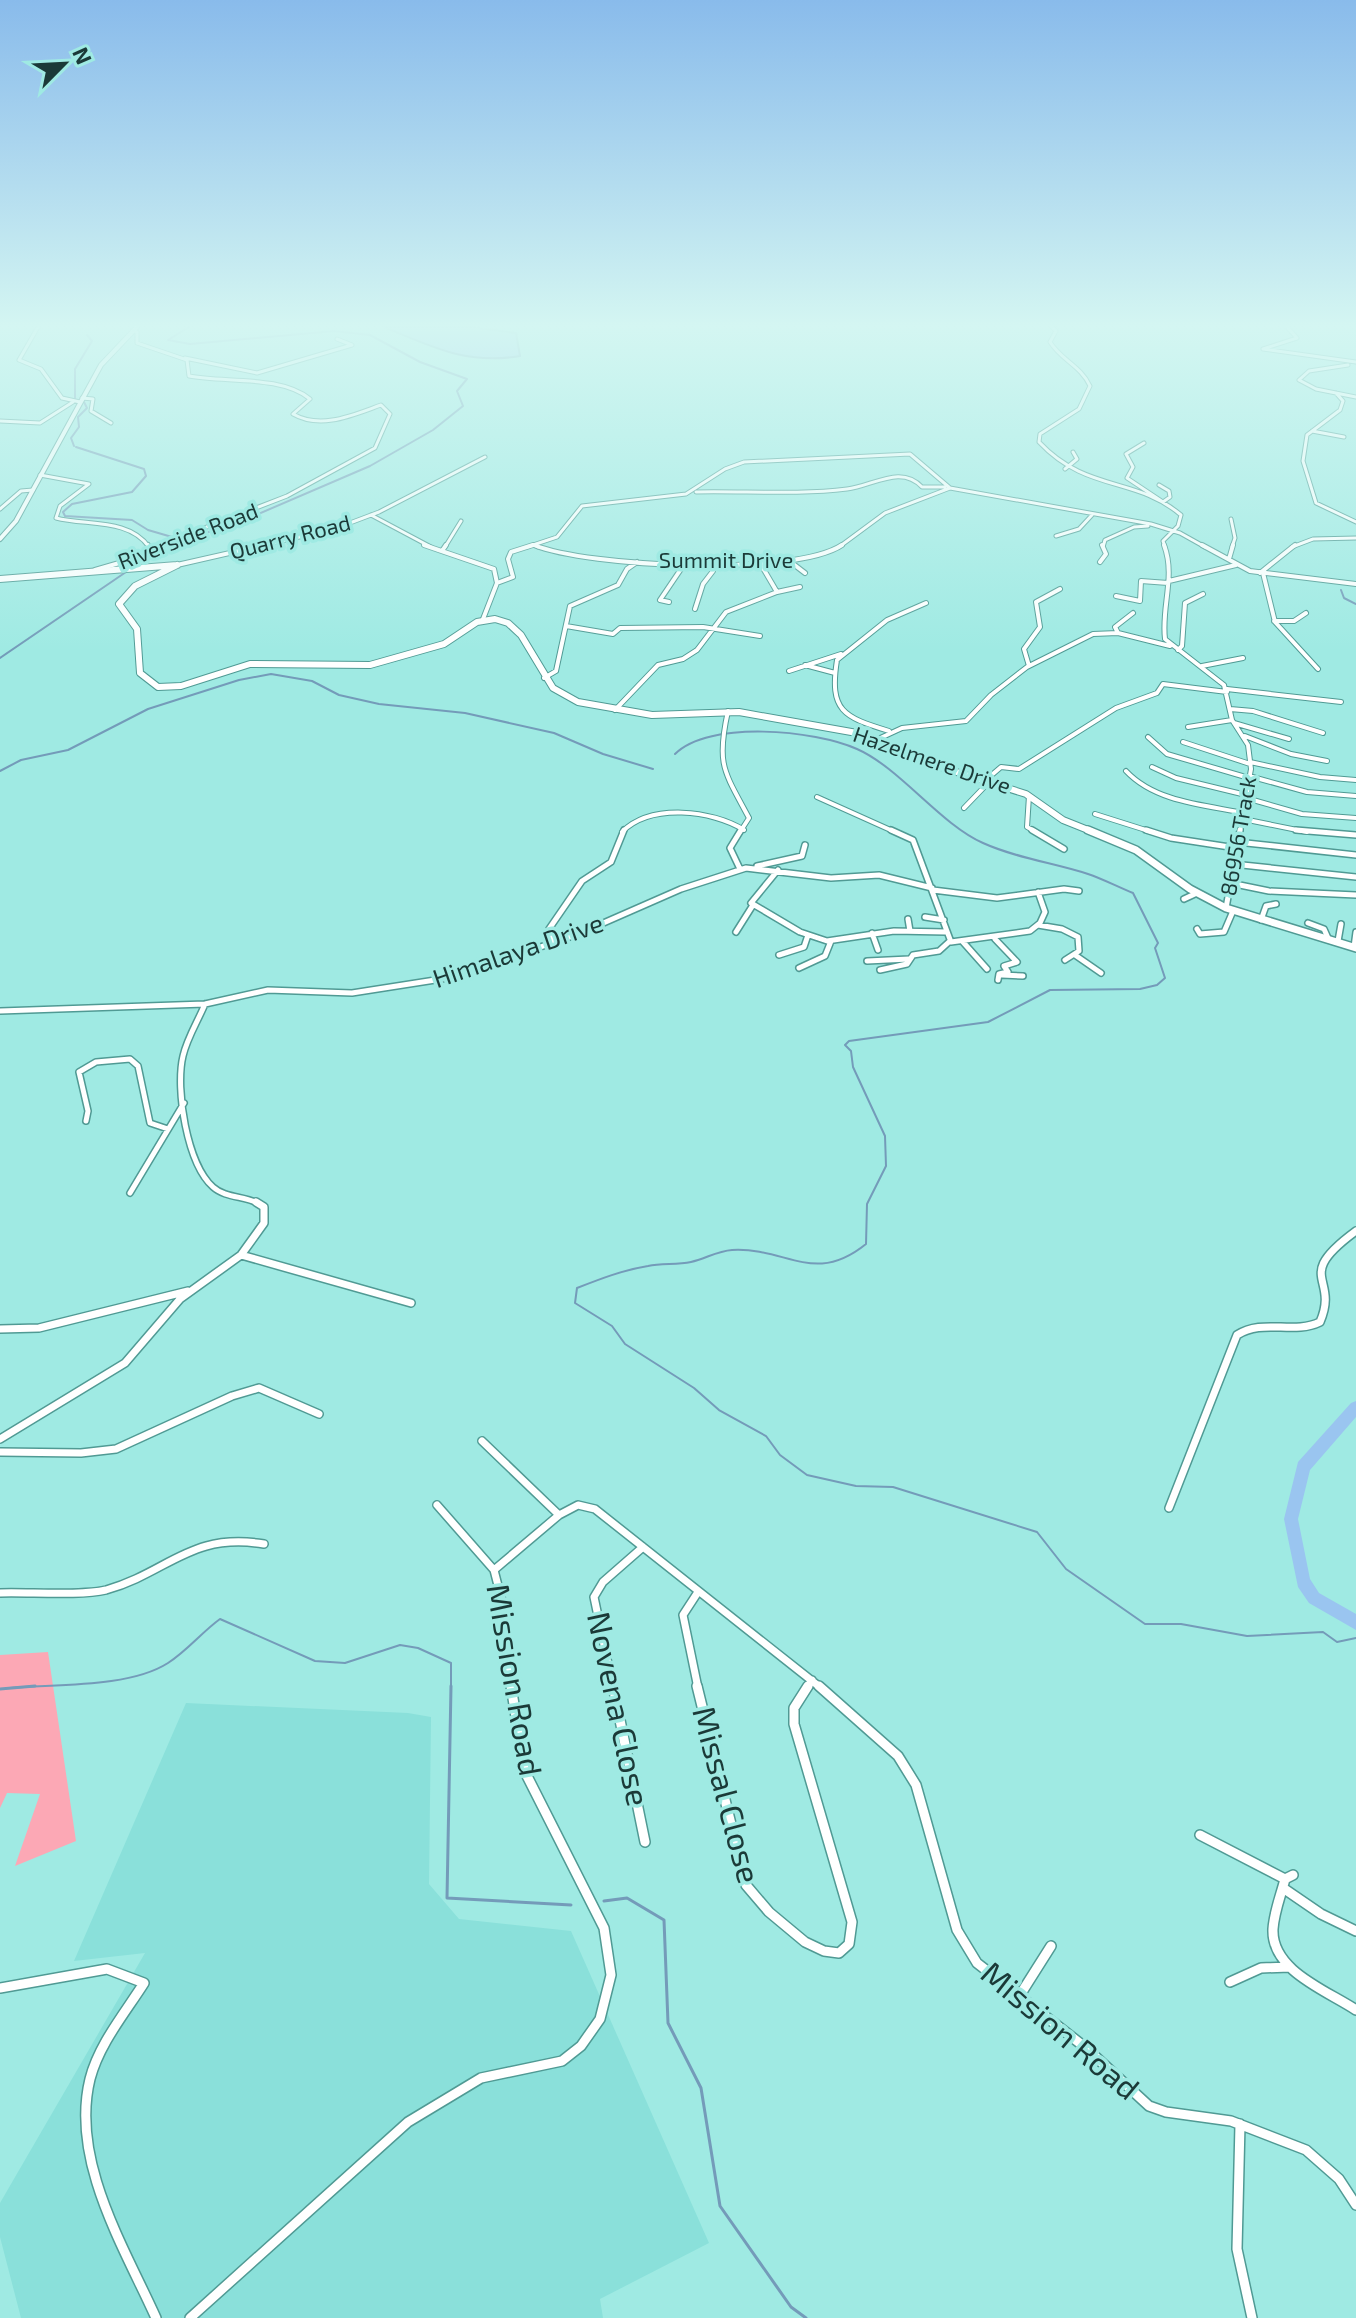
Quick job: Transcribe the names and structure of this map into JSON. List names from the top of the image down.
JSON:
{
  "streets": {
    "street": [
      "Riverside Road",
      "Quarry Road",
      "Summit Drive",
      "Hazelmere Drive",
      "86956 Track",
      "Himalaya Drive",
      "Mission Road",
      "Novena Close",
      "Missal Close"
    ]
  },
  "crossings": [
    ["Hazelmere Drive", "86956 Track"],
    ["Mission Road", "Novena Close"],
    ["Mission Road", "Missal Close"]
  ],
  "north": "top right"
}
